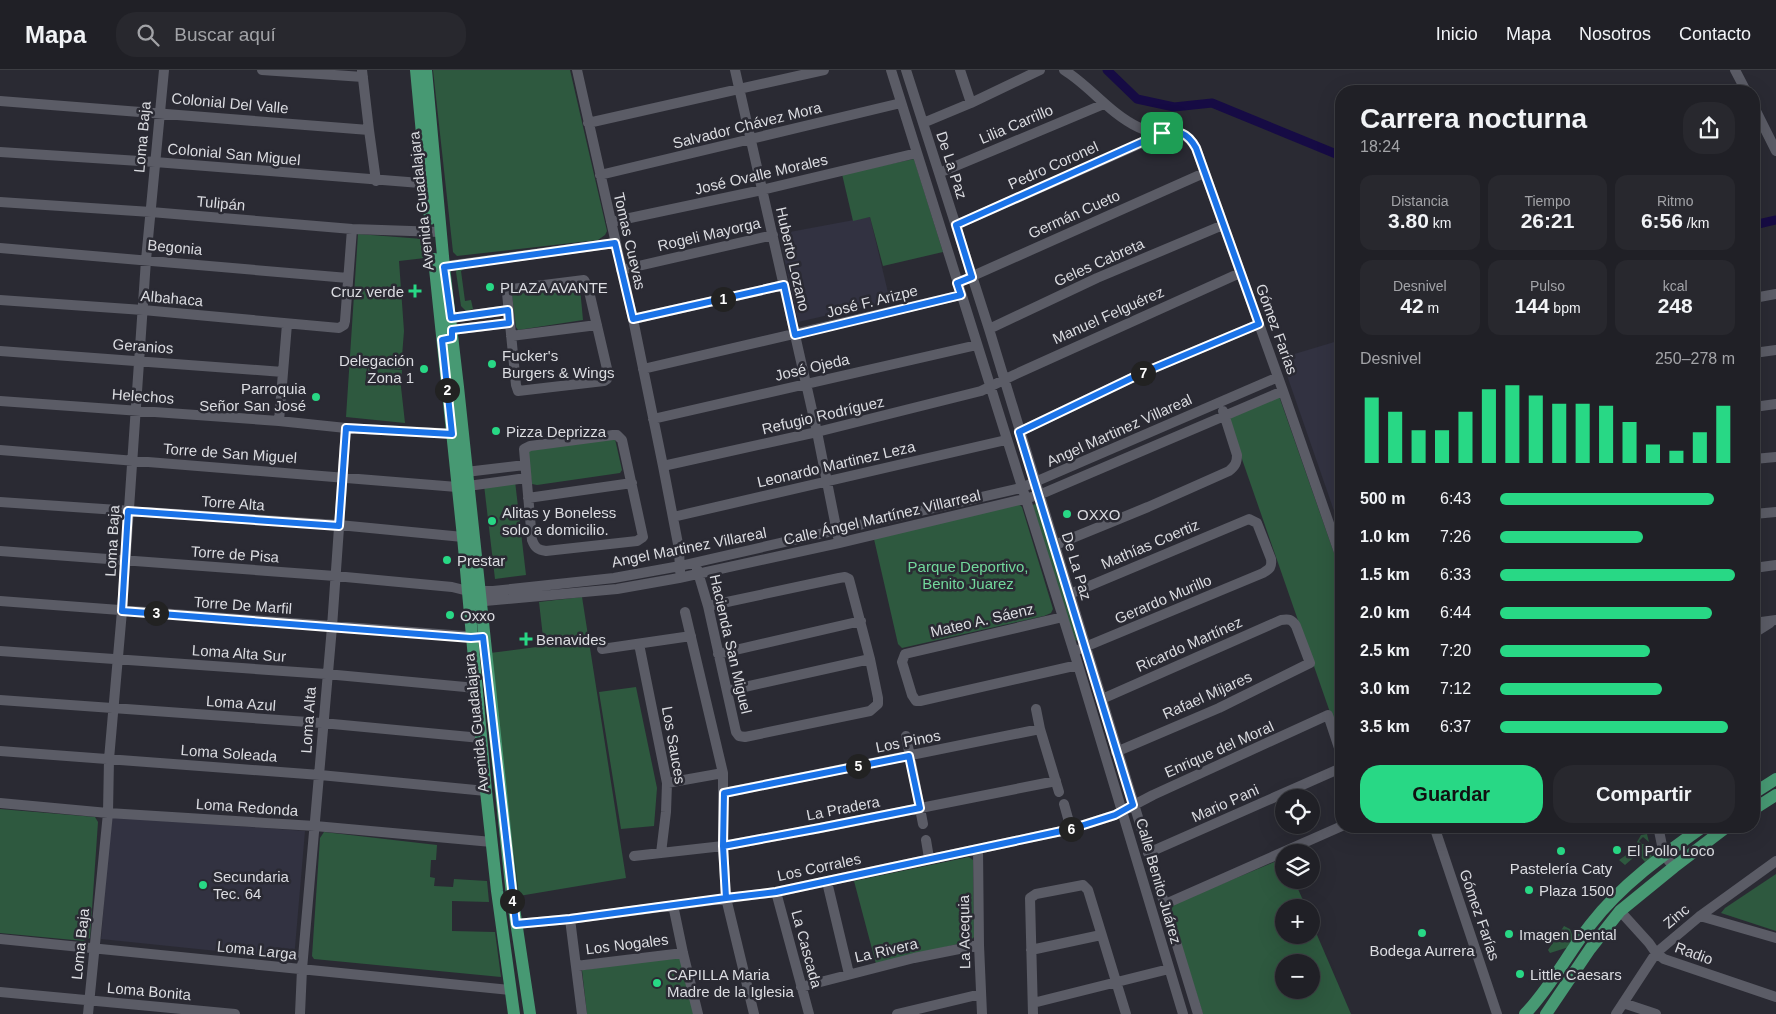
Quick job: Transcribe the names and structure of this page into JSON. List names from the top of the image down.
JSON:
{
  "streets": {
    "main road": ["Avenida Guadalajara"],
    "street": [
      "Colonial Del Valle",
      "Lilia Carrillo",
      "Salvador Chávez Mora",
      "Loma Baja",
      "Colonial San Miguel",
      "De La Paz",
      "Pedro Coronel",
      "José Ovalle Morales",
      "Tulipán",
      "Germán Cueto",
      "Rogeli Mayorga",
      "Tomas Cuevas",
      "Begonia",
      "Huberto Lozano",
      "Geles Cabreta",
      "Albahaca",
      "José F. Arizpe",
      "Manuel Felguérez",
      "Gómez Farías",
      "Geranios",
      "José Ojeda",
      "Helechos",
      "Refugio Rodríguez",
      "Angel Martinez Villareal",
      "Torre de San Miguel",
      "Leonardo Martinez Leza",
      "Torre Alta",
      "Calle Ángel Martínez Villarreal",
      "Mathías Coertiz",
      "Torre de Pisa",
      "Gerardo Murillo",
      "Torre De Marfil",
      "Mateo A. Sáenz",
      "Hacienda San Miguel",
      "Ricardo Martínez",
      "Loma Alta Sur",
      "Rafael Mijares",
      "Loma Azul",
      "Loma Alta",
      "Los Pinos",
      "Los Sauces",
      "Enrique del Moral",
      "Loma Soleada",
      "Mario Pani",
      "Loma Redonda",
      "La Pradera",
      "Los Corrales",
      "Calle Benito Juárez",
      "Zinc",
      "La Acequia",
      "Los Nogales",
      "La Cascada",
      "Loma Larga",
      "La Rivera",
      "Radio",
      "Loma Bonita"
    ]
  },
  "crossings": [
    ["Colonial Del Valle", "Loma Baja"],
    ["Lilia Carrillo", "De La Paz"],
    ["Lilia Carrillo", "Gómez Farías"],
    ["Salvador Chávez Mora", "Tomas Cuevas"],
    ["Salvador Chávez Mora", "Huberto Lozano"],
    ["Salvador Chávez Mora", "Calle Benito Juárez"],
    ["Loma Baja", "Colonial San Miguel"],
    ["Loma Baja", "Tulipán"],
    ["Loma Baja", "Begonia"],
    ["Loma Baja", "Albahaca"],
    ["Loma Baja", "Geranios"],
    ["Loma Baja", "Helechos"],
    ["Loma Baja", "Torre de San Miguel"],
    ["Loma Baja", "Torre Alta"],
    ["Loma Baja", "Torre de Pisa"],
    ["Loma Baja", "Torre De Marfil"],
    ["Loma Baja", "Loma Alta Sur"],
    ["Loma Baja", "Loma Azul"],
    ["Loma Baja", "Loma Soleada"],
    ["Loma Baja", "Loma Redonda"],
    ["Loma Baja", "Loma Larga"],
    ["Loma Baja", "Loma Bonita"],
    ["Colonial San Miguel", "Avenida Guadalajara"],
    ["De La Paz", "Pedro Coronel"],
    ["De La Paz", "Germán Cueto"],
    ["De La Paz", "Geles Cabreta"],
    ["De La Paz", "Manuel Felguérez"],
    ["De La Paz", "Angel Martinez Villareal"],
    ["De La Paz", "Calle Ángel Martínez Villarreal"],
    ["De La Paz", "Mathías Coertiz"],
    ["De La Paz", "Gerardo Murillo"],
    ["De La Paz", "Ricardo Martínez"],
    ["De La Paz", "Rafael Mijares"],
    ["De La Paz", "Enrique del Moral"],
    ["De La Paz", "Mario Pani"],
    ["Pedro Coronel", "Gómez Farías"],
    ["José Ovalle Morales", "Tomas Cuevas"],
    ["José Ovalle Morales", "Huberto Lozano"],
    ["José Ovalle Morales", "Calle Benito Juárez"],
    ["Avenida Guadalajara", "Tulipán"],
    ["Avenida Guadalajara", "Helechos"],
    ["Avenida Guadalajara", "Angel Martinez Villareal"],
    ["Avenida Guadalajara", "Torre de San Miguel"],
    ["Avenida Guadalajara", "Torre Alta"],
    ["Avenida Guadalajara", "Calle Ángel Martínez Villarreal"],
    ["Avenida Guadalajara", "Torre de Pisa"],
    ["Avenida Guadalajara", "Torre De Marfil"],
    ["Avenida Guadalajara", "Loma Alta Sur"],
    ["Avenida Guadalajara", "Loma Azul"],
    ["Avenida Guadalajara", "Loma Soleada"],
    ["Avenida Guadalajara", "Loma Redonda"],
    ["Avenida Guadalajara", "Los Corrales"],
    ["Avenida Guadalajara", "Loma Larga"],
    ["Germán Cueto", "Gómez Farías"],
    ["Germán Cueto", "Calle Benito Juárez"],
    ["Rogeli Mayorga", "Tomas Cuevas"],
    ["Rogeli Mayorga", "Huberto Lozano"],
    ["Tomas Cuevas", "José F. Arizpe"],
    ["Tomas Cuevas", "José Ojeda"],
    ["Tomas Cuevas", "Refugio Rodríguez"],
    ["Tomas Cuevas", "Angel Martinez Villareal"],
    ["Tomas Cuevas", "Leonardo Martinez Leza"],
    ["Tomas Cuevas", "Calle Ángel Martínez Villarreal"],
    ["Begonia", "Albahaca"],
    ["Huberto Lozano", "José F. Arizpe"],
    ["Huberto Lozano", "José Ojeda"],
    ["Huberto Lozano", "Refugio Rodríguez"],
    ["Huberto Lozano", "Angel Martinez Villareal"],
    ["Huberto Lozano", "Leonardo Martinez Leza"],
    ["Huberto Lozano", "Calle Ángel Martínez Villarreal"],
    ["Geles Cabreta", "Gómez Farías"],
    ["José F. Arizpe", "Calle Benito Juárez"],
    ["Manuel Felguérez", "Gómez Farías"],
    ["Manuel Felguérez", "Refugio Rodríguez"],
    ["Manuel Felguérez", "Calle Benito Juárez"],
    ["Gómez Farías", "Angel Martinez Villareal"],
    ["Gómez Farías", "Calle Ángel Martínez Villarreal"],
    ["José Ojeda", "Calle Benito Juárez"],
    ["Helechos", "Loma Alta"],
    ["Refugio Rodríguez", "Calle Benito Juárez"],
    ["Angel Martinez Villareal", "Calle Ángel Martínez Villarreal"],
    ["Angel Martinez Villareal", "Torre de Pisa"],
    ["Angel Martinez Villareal", "Hacienda San Miguel"],
    ["Angel Martinez Villareal", "Calle Benito Juárez"],
    ["Torre de San Miguel", "Loma Alta"],
    ["Leonardo Martinez Leza", "Calle Benito Juárez"],
    ["Torre Alta", "Loma Alta"],
    ["Calle Ángel Martínez Villarreal", "Torre de Pisa"],
    ["Calle Ángel Martínez Villarreal", "Hacienda San Miguel"],
    ["Calle Ángel Martínez Villarreal", "Calle Benito Juárez"],
    ["Mathías Coertiz", "Gerardo Murillo"],
    ["Torre de Pisa", "Loma Alta"],
    ["Gerardo Murillo", "Calle Benito Juárez"],
    ["Torre De Marfil", "Loma Alta"],
    ["Mateo A. Sáenz", "Calle Benito Juárez"],
    ["Ricardo Martínez", "Rafael Mijares"],
    ["Loma Alta Sur", "Loma Alta"],
    ["Loma Azul", "Loma Alta"],
    ["Loma Alta", "Loma Soleada"],
    ["Loma Alta", "Loma Redonda"],
    ["Loma Alta", "Loma Larga"],
    ["Los Sauces", "La Pradera"],
    ["Enrique del Moral", "Los Corrales"],
    ["Enrique del Moral", "Calle Benito Juárez"],
    ["Los Corrales", "Calle Benito Juárez"],
    ["Los Corrales", "La Acequia"],
    ["Los Corrales", "La Cascada"],
    ["Zinc", "Radio"],
    ["La Acequia", "La Rivera"],
    ["La Cascada", "La Rivera"]
  ],
  "parks": ["Parque Deportivo, Benito Juarez"],
  "places": {
    "other": [
      "PLAZA AVANTE",
      "Fucker's Burgers & Wings",
      "Delegación Zona 1",
      "Parroquia Señor San José",
      "Pizza Deprizza",
      "OXXO",
      "Alitas y Boneless solo a domicilio.",
      "Prestar",
      "Oxxo",
      "El Pollo Loco",
      "Pastelería Caty",
      "Secundaria Tec. 64",
      "Plaza 1500",
      "Bodega Aurrera",
      "Imagen Dental",
      "Little Caesars",
      "CAPILLA Maria Madre de la Iglesia"
    ],
    "health": ["Cruz verde", "Benavides"]
  },
  "page": {
    "header": "Mapa",
    "search": "Buscar aquí",
    "nav": [
      "Inicio",
      "Mapa",
      "Nosotros",
      "Contacto"
    ],
    "heading": ["Carrera nocturna", "18:24"],
    "stats": [
      ["Distancia", "3.80 km"],
      ["Tiempo", "26:21"],
      ["Ritmo", "6:56 /km"],
      ["Desnivel", "42 m"],
      ["Pulso", "144 bpm"],
      ["kcal", "248"]
    ],
    "pins": [
      "1",
      "7",
      "2",
      "3",
      "5",
      "6",
      "4"
    ],
    "chart": ["Desnivel", "250–278 m"],
    "list": [
      {
        "name": "500 m",
        "note": "6:43"
      },
      {
        "name": "1.0 km",
        "note": "7:26"
      },
      {
        "name": "1.5 km",
        "note": "6:33"
      },
      {
        "name": "2.0 km",
        "note": "6:44"
      },
      {
        "name": "2.5 km",
        "note": "7:20"
      },
      {
        "name": "3.0 km",
        "note": "7:12"
      },
      {
        "name": "3.5 km",
        "note": "6:37"
      }
    ],
    "buttons": ["Guardar", "Compartir"],
    "map_buttons": ["+", "−"]
  }
}
